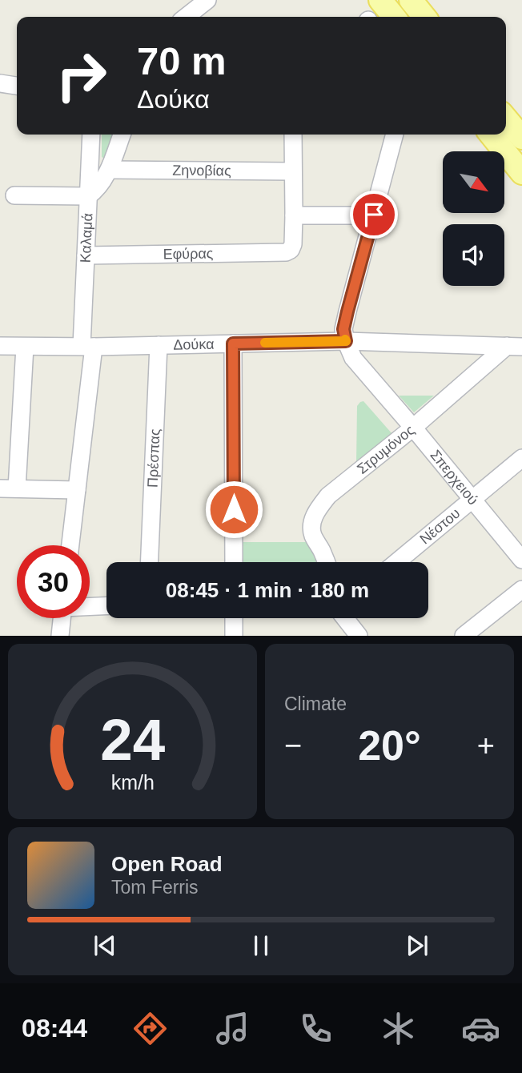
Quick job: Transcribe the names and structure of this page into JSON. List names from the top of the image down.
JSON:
{
  "streets": {
    "street": [
      "Ζηνοβίας",
      "Καλαμά",
      "Εφύρας",
      "Δούκα",
      "Στρυμόνος",
      "Πρέσπας",
      "Σπερχειού",
      "Νέστου"
    ]
  },
  "crossings": [
    ["Καλαμά", "Εφύρας"],
    ["Καλαμά", "Δούκα"],
    ["Δούκα", "Στρυμόνος"],
    ["Δούκα", "Πρέσπας"],
    ["Δούκα", "Σπερχειού"],
    ["Στρυμόνος", "Σπερχειού"],
    ["Σπερχειού", "Νέστου"]
  ],
  "north": "bottom right",
  "page": {
    "turn": ["70 m", "Δούκα"],
    "limit": "30",
    "trip": "08:45 · 1 min · 180 m",
    "tile": "Climate",
    "heat": ["−", "20°", "+"],
    "song": ["Open Road", "Tom Ferris"],
    "tabs": "08:44",
    "gauge": ["24", "km/h"]
  }
}
